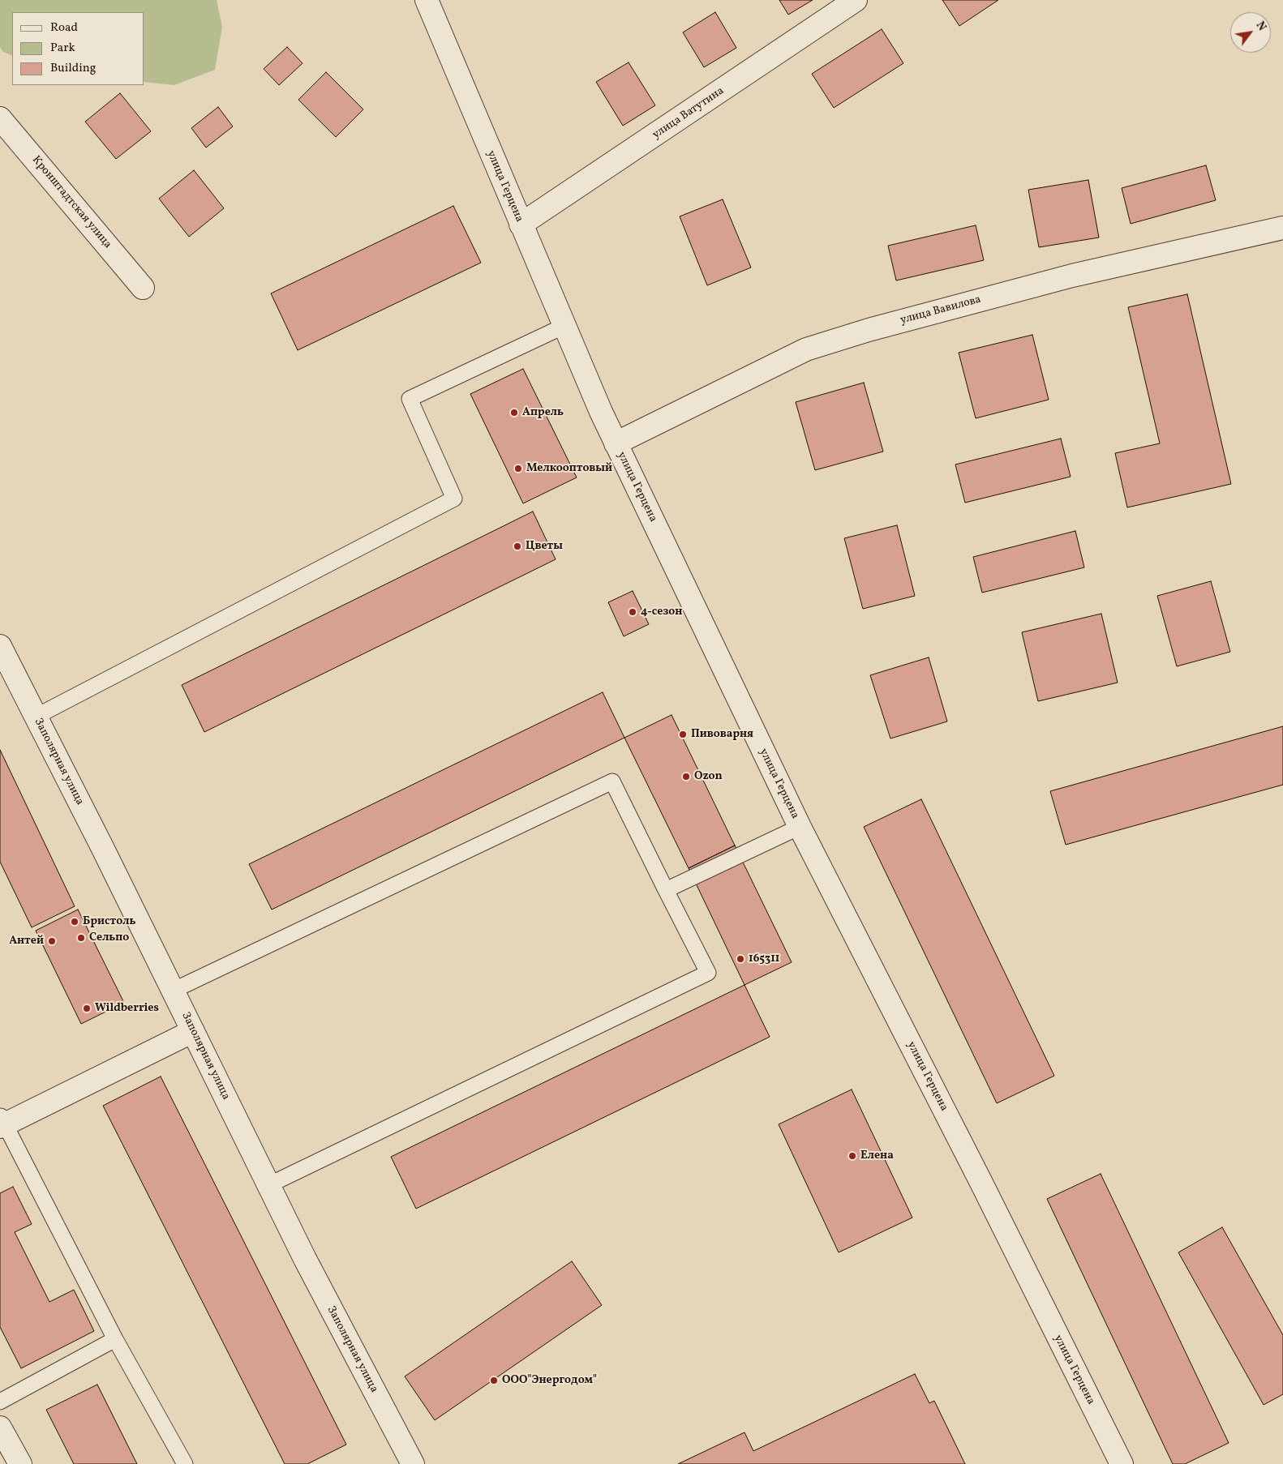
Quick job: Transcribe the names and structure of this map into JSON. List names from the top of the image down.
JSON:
{
  "streets": {
    "street": [
      "улица Ватутина",
      "улица Герцена",
      "Кронштадтская улица",
      "улица Вавилова",
      "Заполярная улица"
    ]
  },
  "crossings": [
    ["улица Ватутина", "улица Герцена"],
    ["улица Герцена", "улица Вавилова"]
  ],
  "places": [
    "Апрель",
    "Мелкооптовый",
    "Цветы",
    "4-сезон",
    "Пивоварня",
    "Ozon",
    "Бристоль",
    "Сельпо",
    "Антей",
    "165311",
    "Wildberries",
    "Елена",
    "ООО\"Энергодом\""
  ],
  "legend": ["Road", "Park", "Building"],
  "north": "top right"
}
